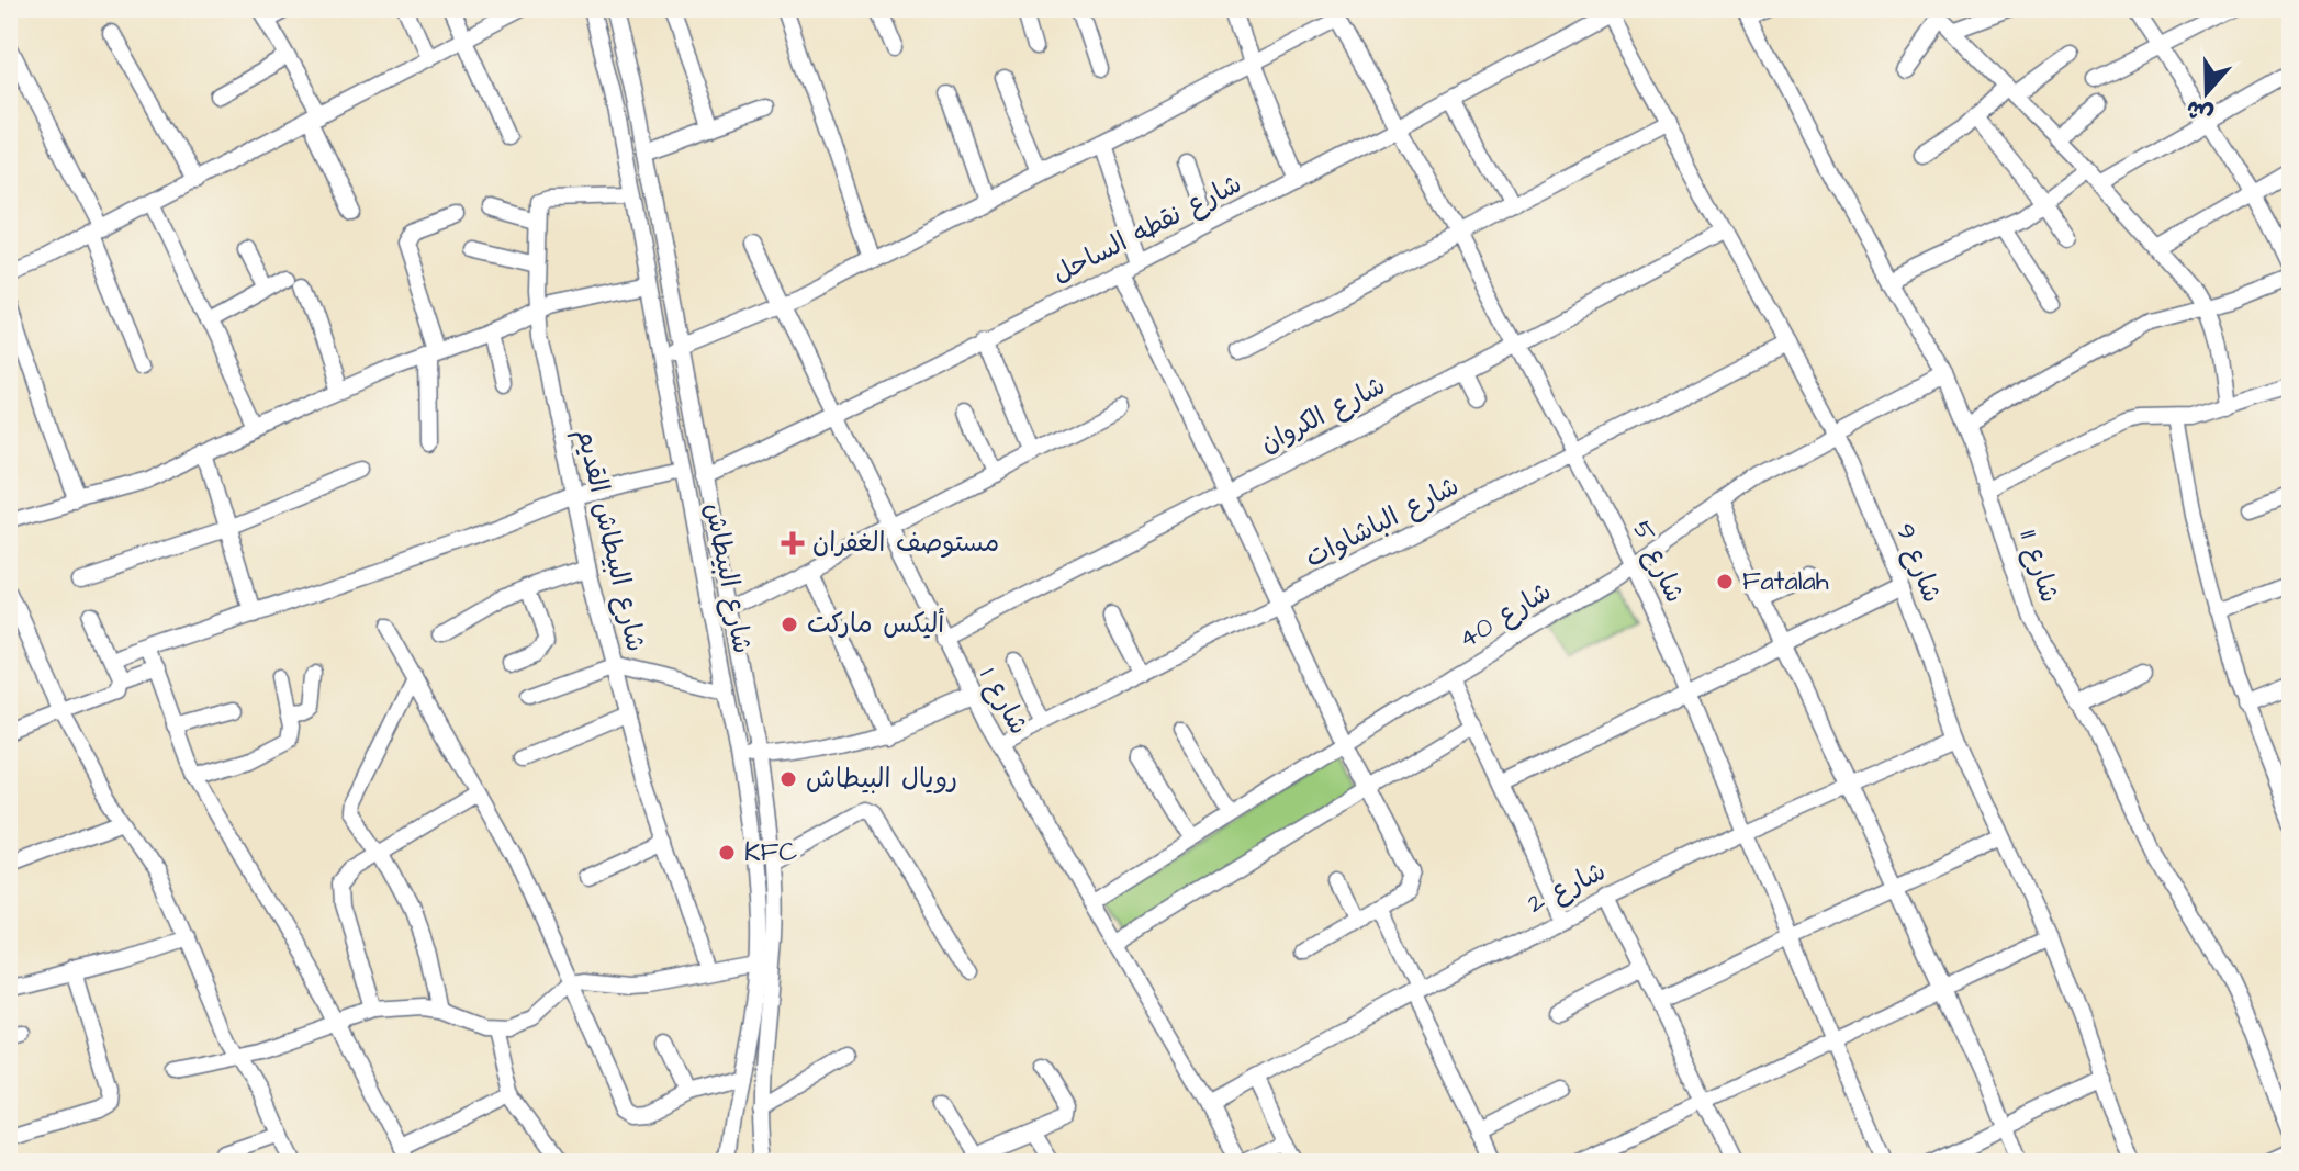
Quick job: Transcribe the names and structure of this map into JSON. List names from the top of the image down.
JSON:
{
  "streets": {
    "street": [
      "شارع نقطه الساحل",
      "شارع الكروان",
      "شارع الباشاوات",
      "شارع البيطاش القديم",
      "شارع 5",
      "شارع 9",
      "شارع 11",
      "شارع البيطاش",
      "شارع 40",
      "شارع 1",
      "شارع 2"
    ]
  },
  "crossings": [
    ["شارع نقطه الساحل", "شارع 5"],
    ["شارع نقطه الساحل", "شارع 9"],
    ["شارع نقطه الساحل", "شارع البيطاش"],
    ["شارع نقطه الساحل", "شارع 1"],
    ["شارع الكروان", "شارع 5"],
    ["شارع الكروان", "شارع 9"],
    ["شارع الكروان", "شارع 1"],
    ["شارع الباشاوات", "شارع 5"],
    ["شارع الباشاوات", "شارع 9"],
    ["شارع الباشاوات", "شارع 1"],
    ["شارع 5", "شارع 40"],
    ["شارع 5", "شارع 2"],
    ["شارع 9", "شارع 40"],
    ["شارع 9", "شارع 2"],
    ["شارع 11", "شارع 40"],
    ["شارع 40", "شارع 1"],
    ["شارع 1", "شارع 2"]
  ],
  "places": {
    "health": ["مستوصف الغفران"],
    "other": [
      "Fatalah",
      "أليكس ماركت",
      "رويال البيطاش",
      "KFC"
    ]
  },
  "north": "bottom"
}
